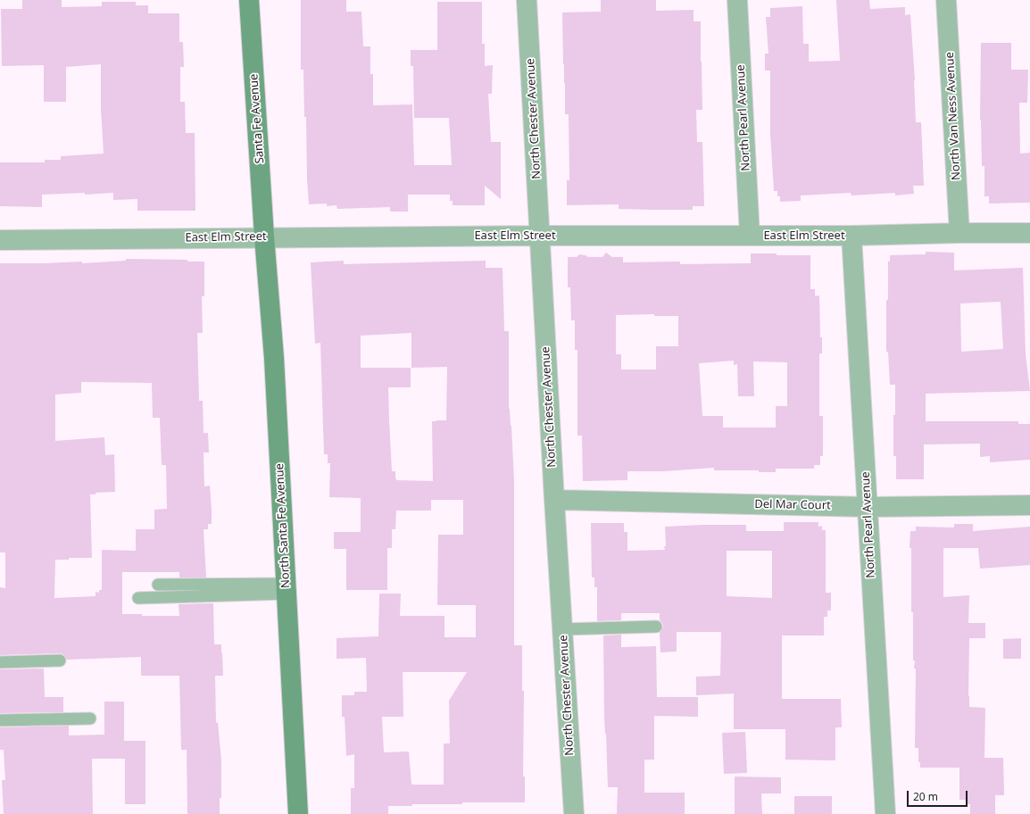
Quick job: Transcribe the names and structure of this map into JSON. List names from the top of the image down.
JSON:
{
  "streets": {
    "main road": ["Santa Fe Avenue", "North Santa Fe Avenue"],
    "street": [
      "North Van Ness Avenue",
      "North Pearl Avenue",
      "North Chester Avenue",
      "East Elm Street",
      "Del Mar Court"
    ]
  },
  "crossings": [
    ["North Van Ness Avenue", "East Elm Street"],
    ["North Pearl Avenue", "East Elm Street"],
    ["North Pearl Avenue", "Del Mar Court"],
    ["Santa Fe Avenue", "East Elm Street"],
    ["Santa Fe Avenue", "North Santa Fe Avenue"],
    ["North Chester Avenue", "East Elm Street"],
    ["North Chester Avenue", "Del Mar Court"],
    ["East Elm Street", "North Santa Fe Avenue"]
  ],
  "scale_bar": "20 m"
}
